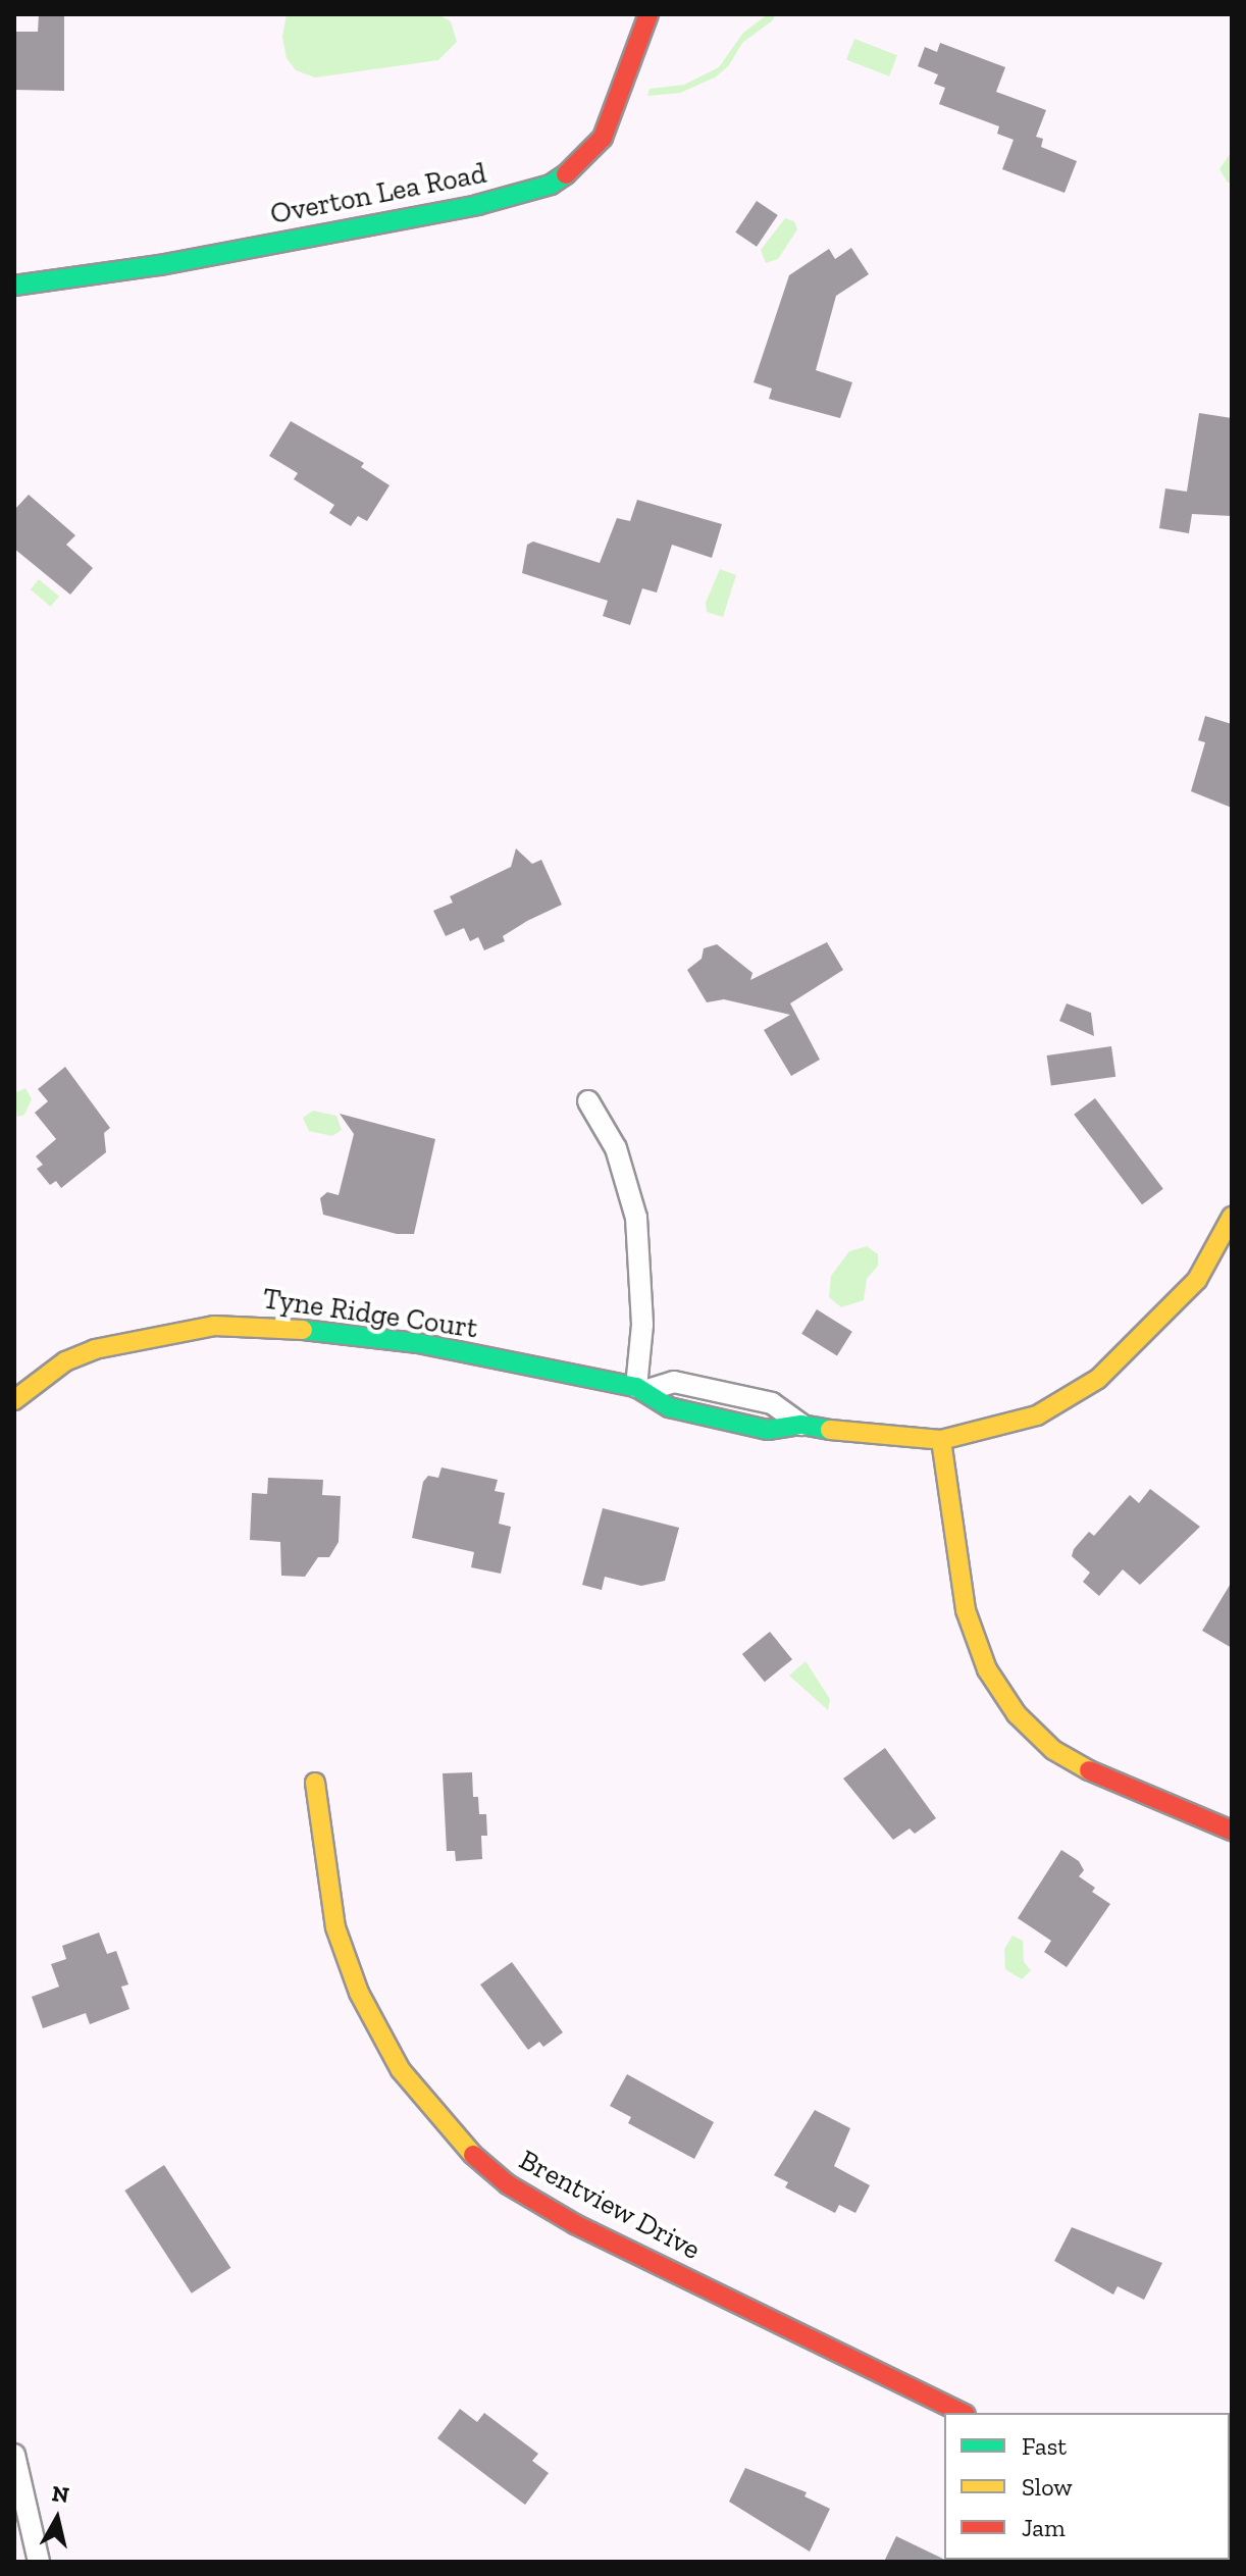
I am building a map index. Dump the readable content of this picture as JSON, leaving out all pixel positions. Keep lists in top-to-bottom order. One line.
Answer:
{"streets":{"street":["Overton Lea Road","Tyne Ridge Court","Brentview Drive"]},"legend":["Fast","Slow","Jam"],"north":"top"}
